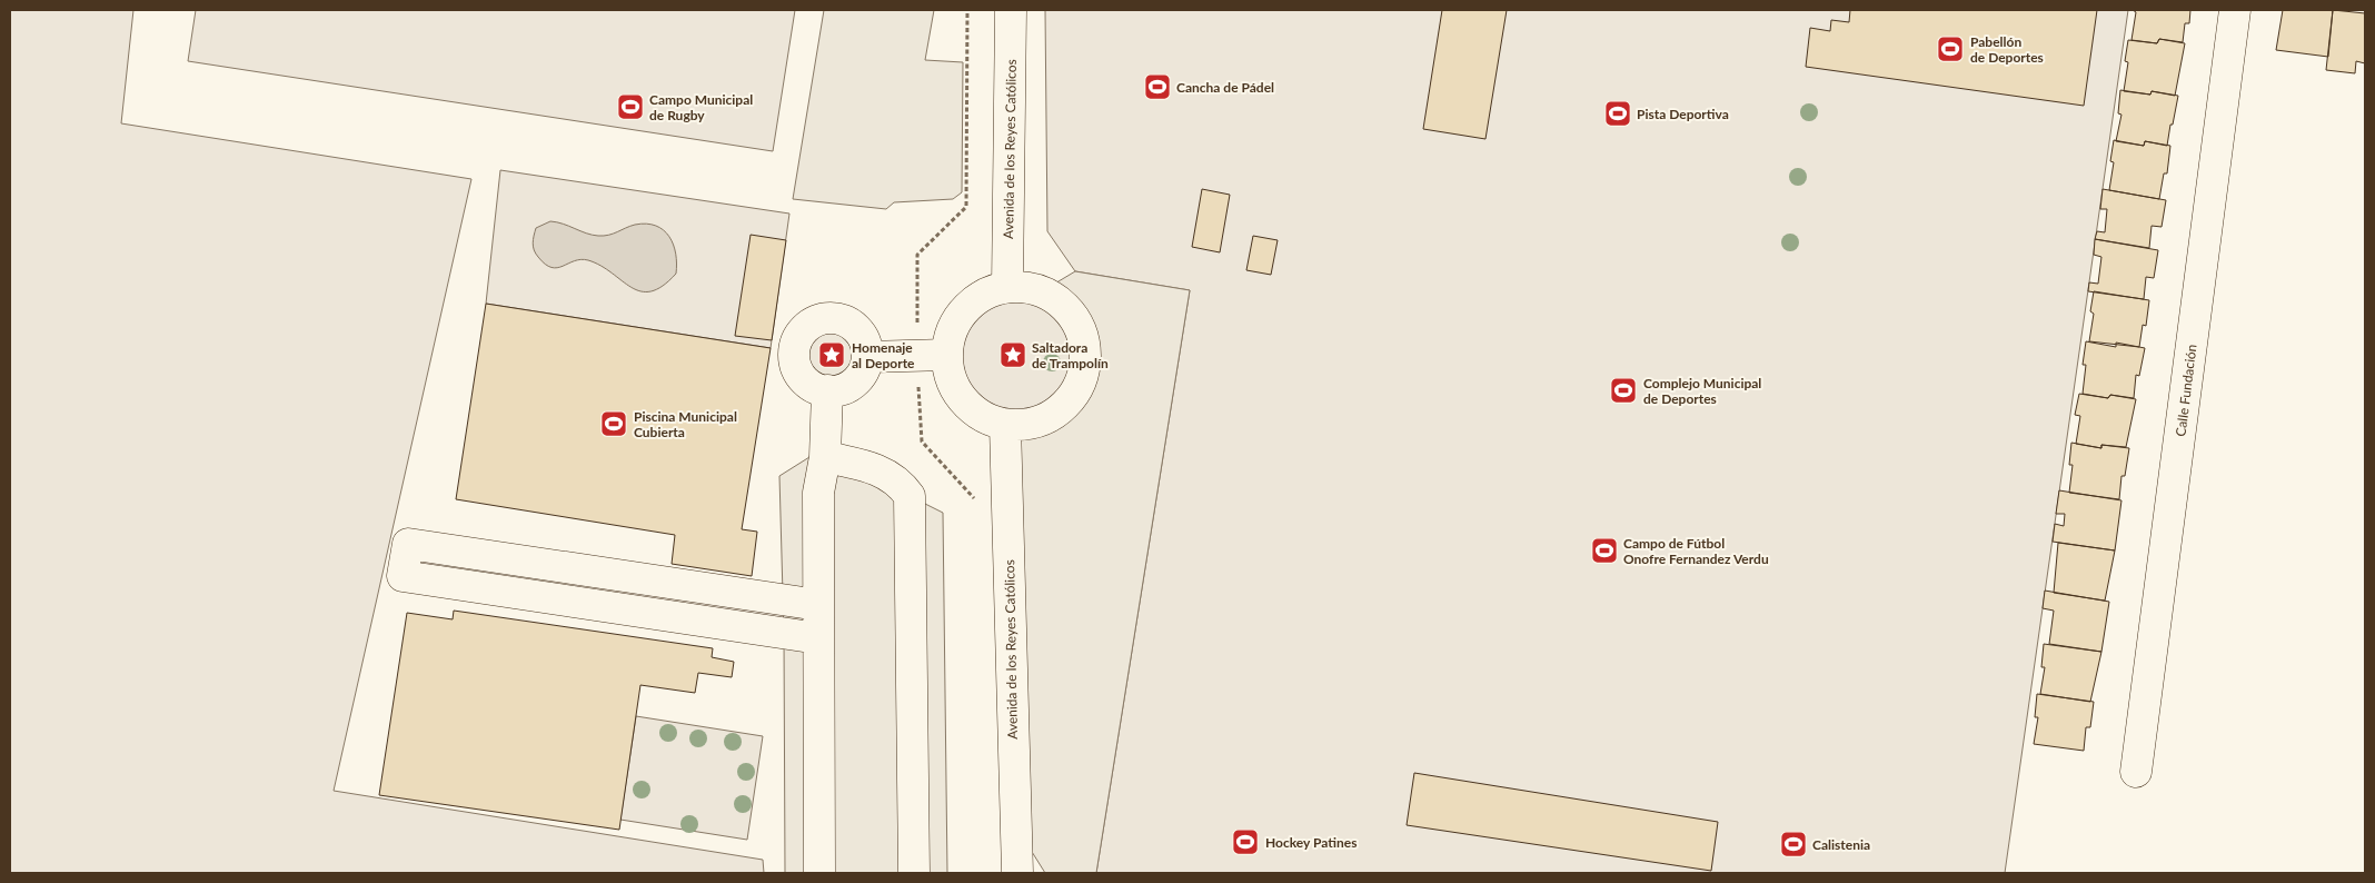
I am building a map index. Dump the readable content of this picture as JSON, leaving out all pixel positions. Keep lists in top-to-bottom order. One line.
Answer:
{"streets":{"street":["Avenida de los Reyes Católicos","Calle Fundación"]},"places":{"sports":["Pabellón de Deportes","Cancha de Pádel","Campo Municipal de Rugby","Pista Deportiva","Complejo Municipal de Deportes","Piscina Municipal Cubierta","Campo de Fútbol Onofre Fernandez Verdu","Hockey Patines","Calistenia"],"place":["Homenaje al Deporte","Saltadora de Trampolín"]}}
